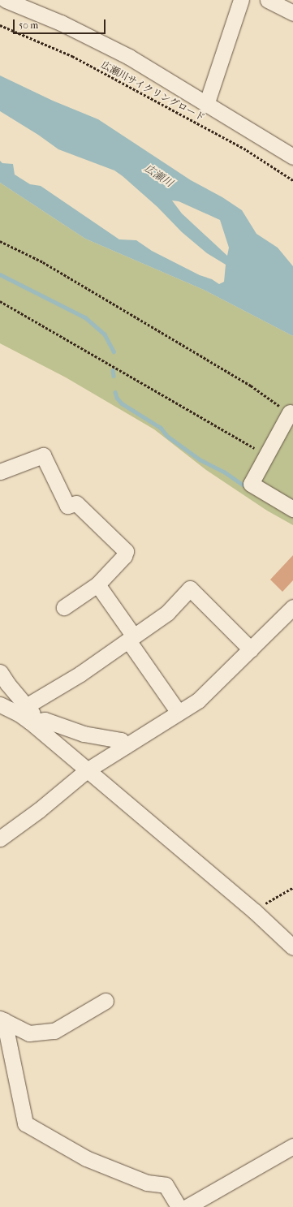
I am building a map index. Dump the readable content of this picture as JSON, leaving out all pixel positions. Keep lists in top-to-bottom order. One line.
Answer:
{"streets":{"path":["広瀬川サイクリングロード"]},"water":["広瀬川"],"scale_bar":"50 m"}
